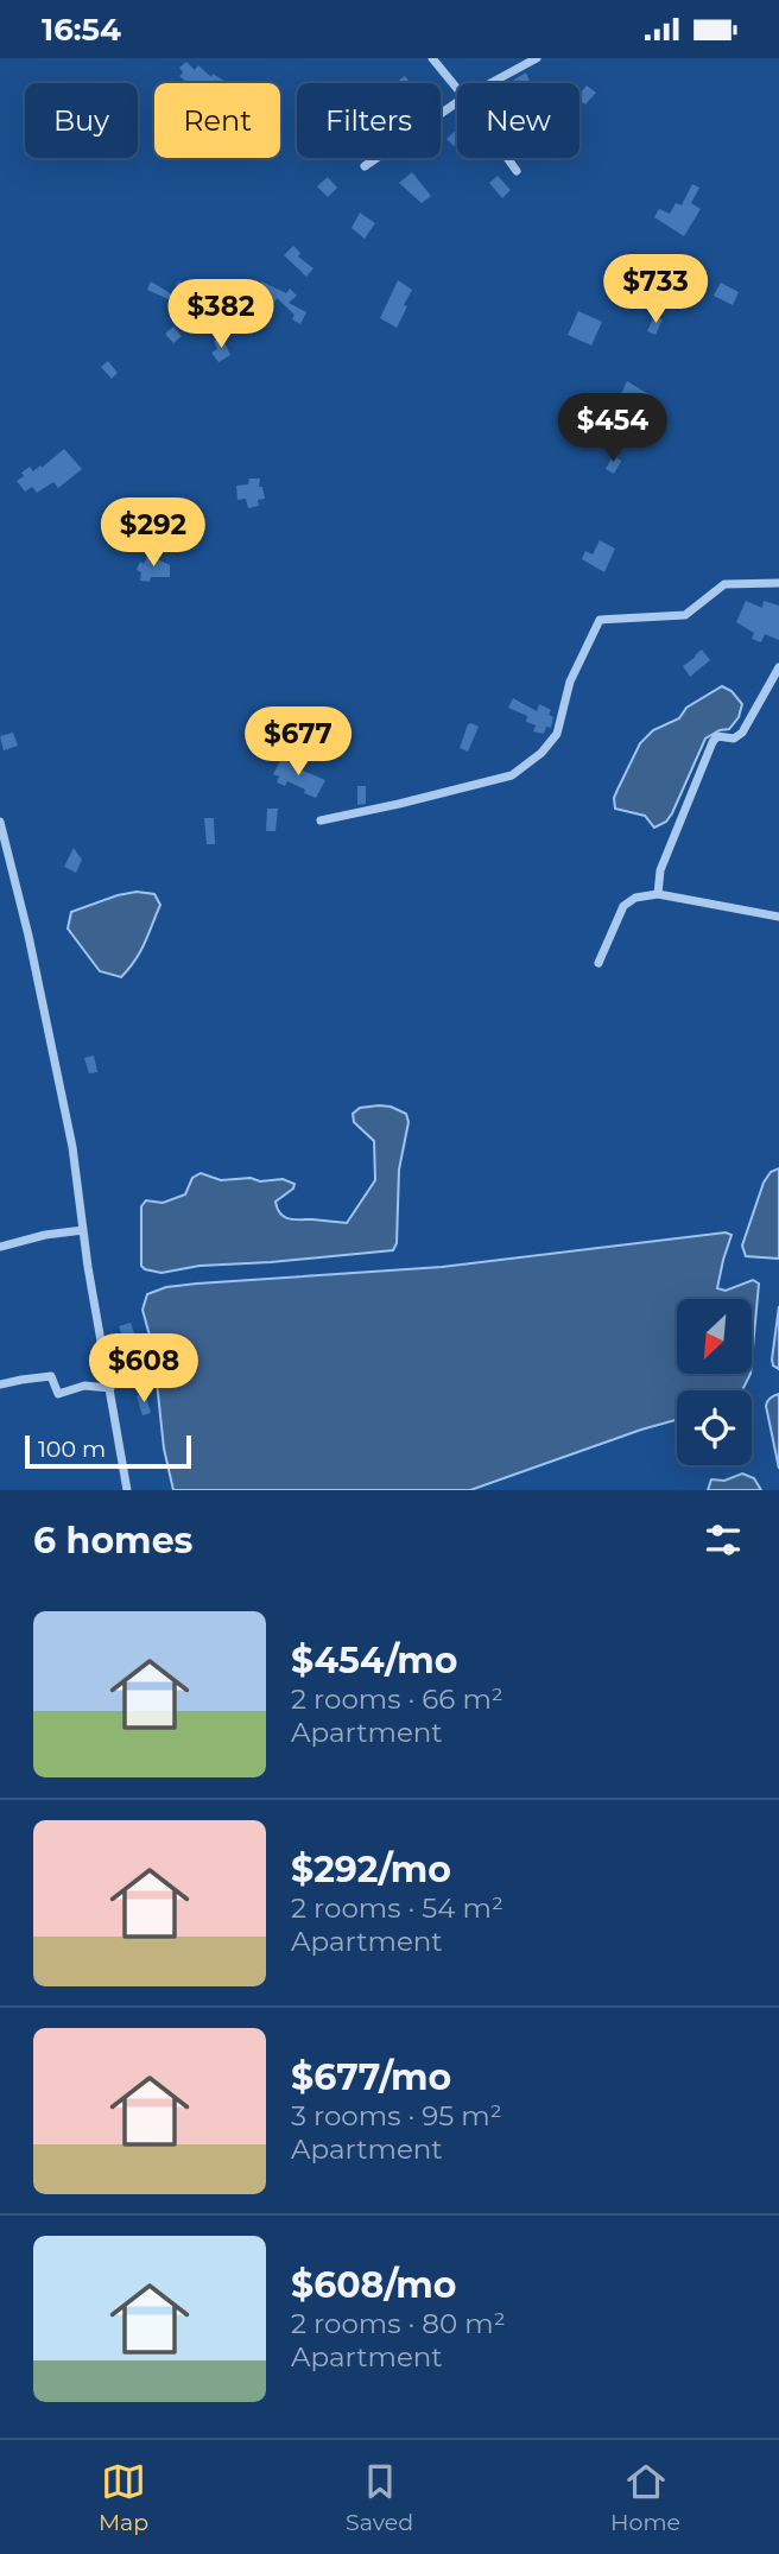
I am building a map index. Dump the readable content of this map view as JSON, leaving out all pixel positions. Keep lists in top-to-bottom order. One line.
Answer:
{"scale_bar":"100 m","north":"bottom left","page":{"status":"16:54","chip":["Buy","Rent","Filters","New"],"price":["$733","$382","$454","$292","$677","$608"],"scale":"100 m","heading":"6 homes","list":[{"name":"$454/mo","note":"2 rooms · 66 m² · Apartment"},{"name":"$292/mo","note":"2 rooms · 54 m² · Apartment"},{"name":"$677/mo","note":"3 rooms · 95 m² · Apartment"},{"name":"$608/mo","note":"2 rooms · 80 m² · Apartment"}],"tabs":["Map","Saved","Home"]}}
